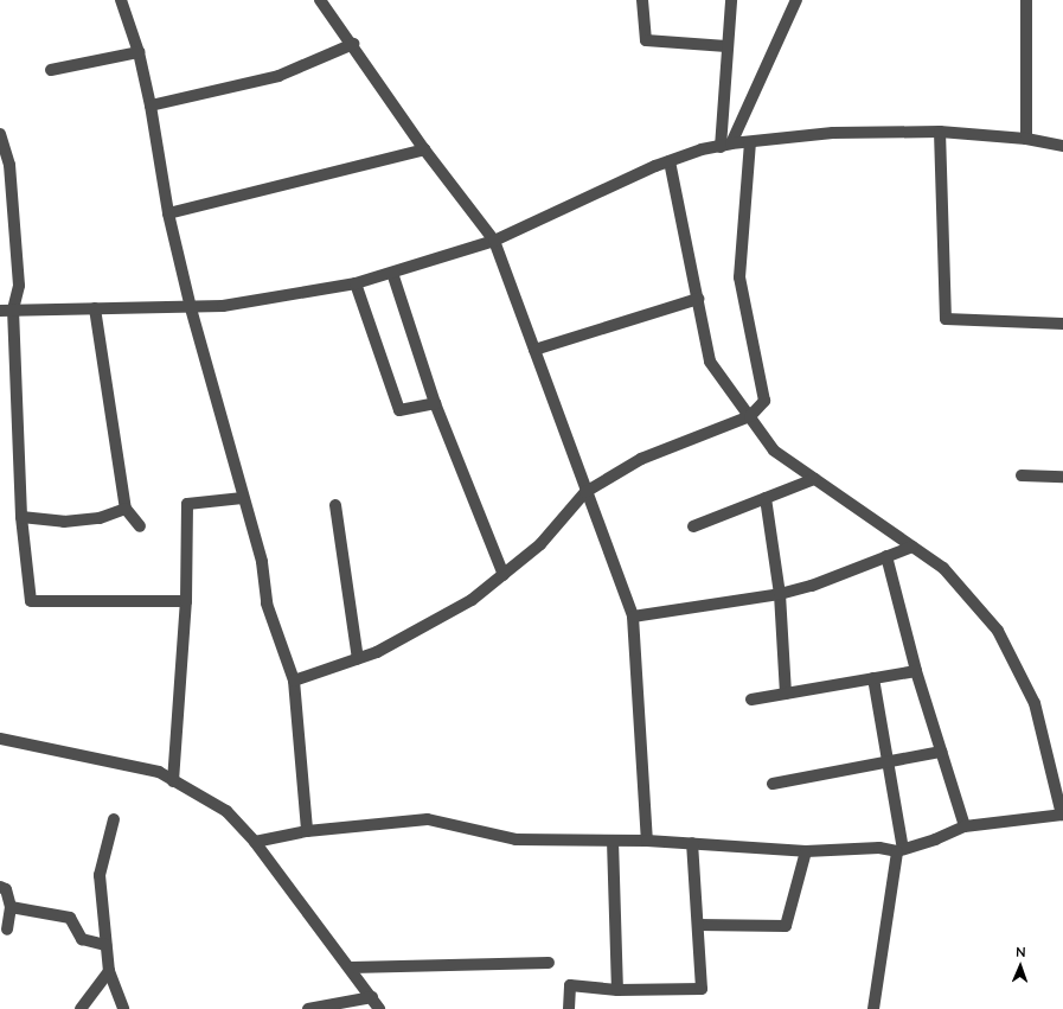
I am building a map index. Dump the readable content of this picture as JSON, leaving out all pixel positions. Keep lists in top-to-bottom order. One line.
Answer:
{"north":"top"}
